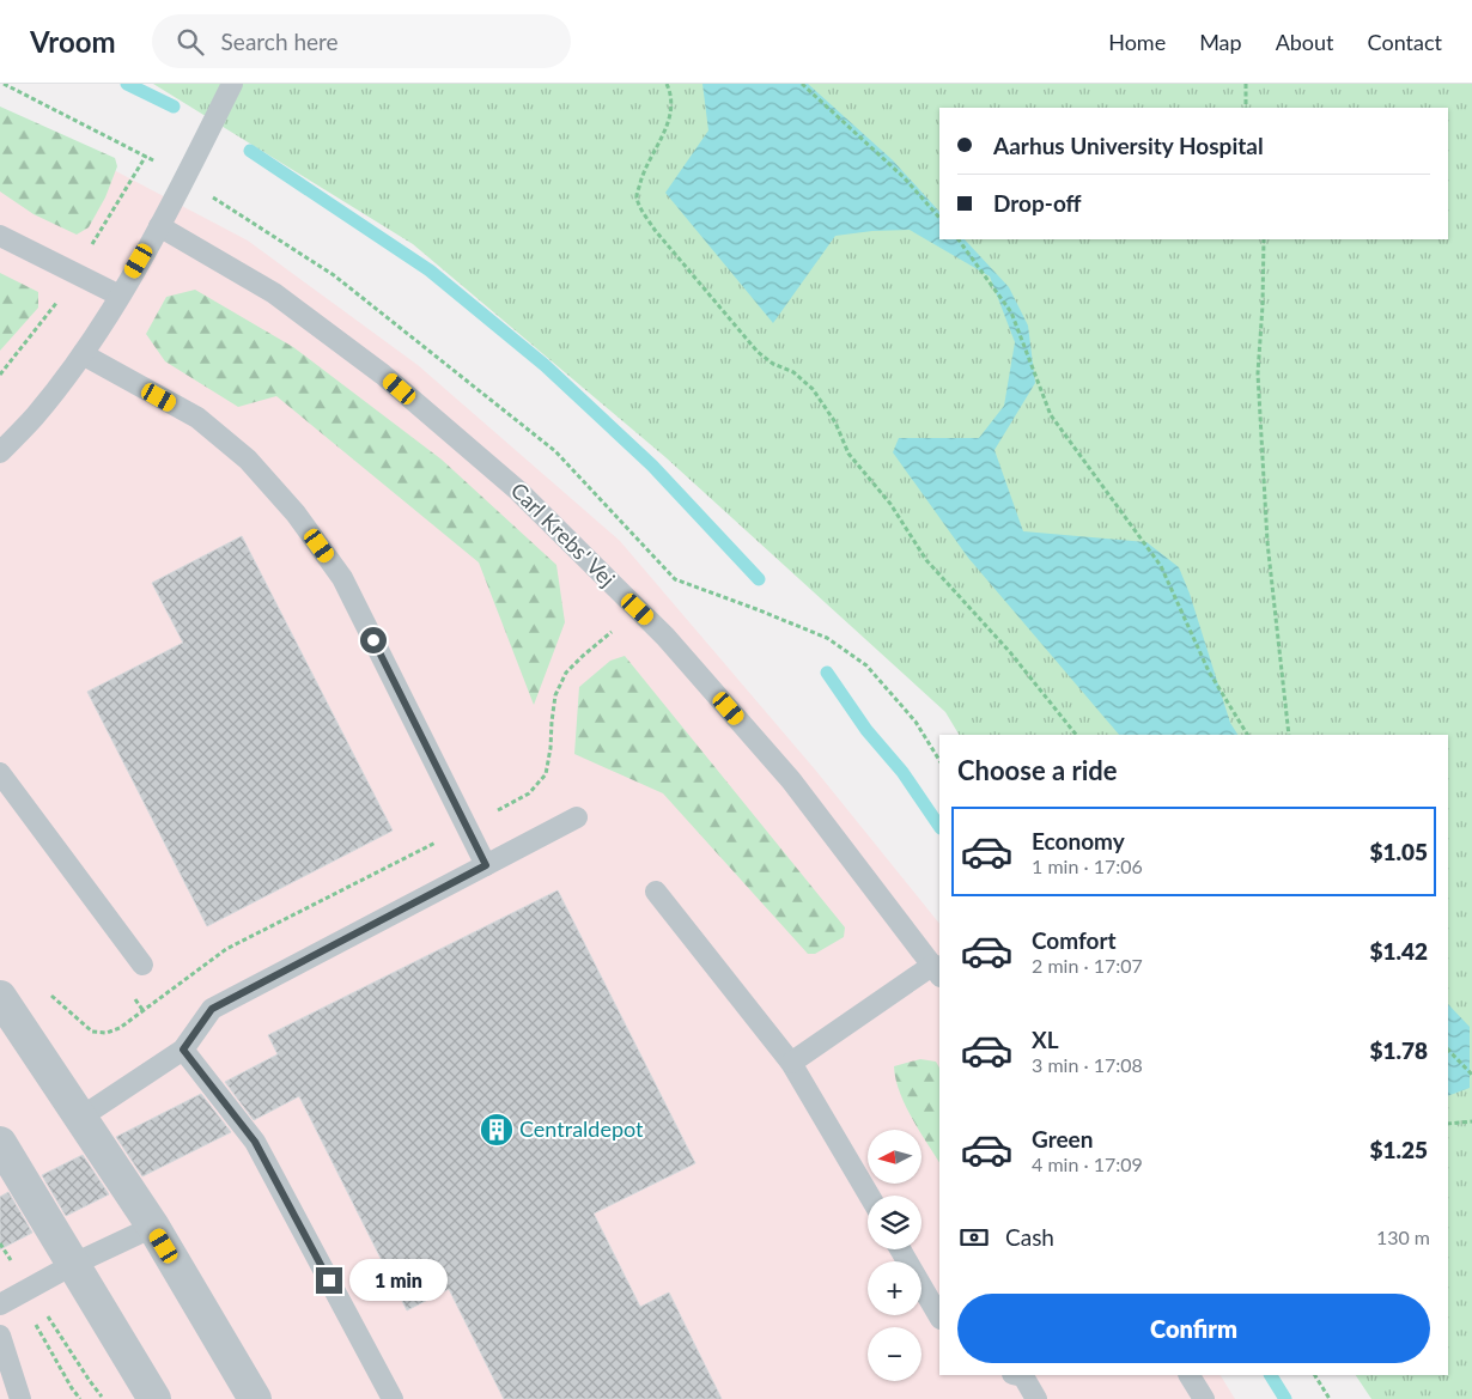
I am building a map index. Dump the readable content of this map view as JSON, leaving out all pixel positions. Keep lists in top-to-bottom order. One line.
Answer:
{"streets":{"lane":["Carl Krebs' Vej"]},"places":{"building":["Centraldepot"]},"north":"left","page":{"header":"Vroom","search":"Search here","nav":["Home","Map","About","Contact"],"banner":["Aarhus University Hospital","Drop-off"],"heading":"Choose a ride","list":[{"name":"Economy","note":"1 min · 17:06","value":"$1.05"},{"name":"Comfort","note":"2 min · 17:07","value":"$1.42"},{"name":"XL","note":"3 min · 17:08","value":"$1.78"},{"name":"Green","note":"4 min · 17:09","value":"$1.25"}],"map_buttons":["+","−"],"pay":["Cash","130 m"],"bubble":"1 min","buttons":"Confirm"}}
